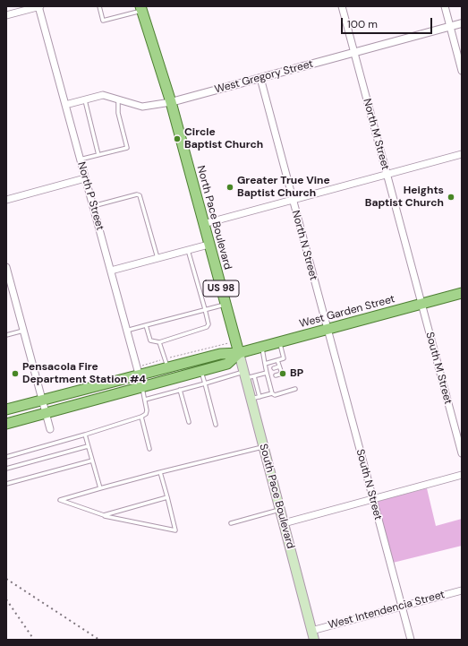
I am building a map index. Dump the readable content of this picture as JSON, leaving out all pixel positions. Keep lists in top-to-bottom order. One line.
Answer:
{"streets":{"main road":["North Pace Boulevard","US 98","West Garden Street","South Pace Boulevard"],"street":["West Gregory Street","North M Street","North P Street","North N Street","South M Street","South N Street","West Intendencia Street"]},"crossings":[["West Gregory Street","North M Street"],["West Gregory Street","North P Street"],["West Gregory Street","North Pace Boulevard"],["West Gregory Street","North N Street"],["North M Street","West Garden Street"],["North M Street","South M Street"],["North Pace Boulevard","West Garden Street"],["North Pace Boulevard","South Pace Boulevard"],["North N Street","West Garden Street"],["North N Street","South N Street"],["West Garden Street","South M Street"],["West Garden Street","South N Street"],["West Garden Street","South Pace Boulevard"],["South N Street","West Intendencia Street"],["South Pace Boulevard","West Intendencia Street"]],"places":["Circle Baptist Church","Greater True Vine Baptist Church","Heights Baptist Church","Pensacola Fire Department Station #4","BP"],"scale_bar":"100 m"}
